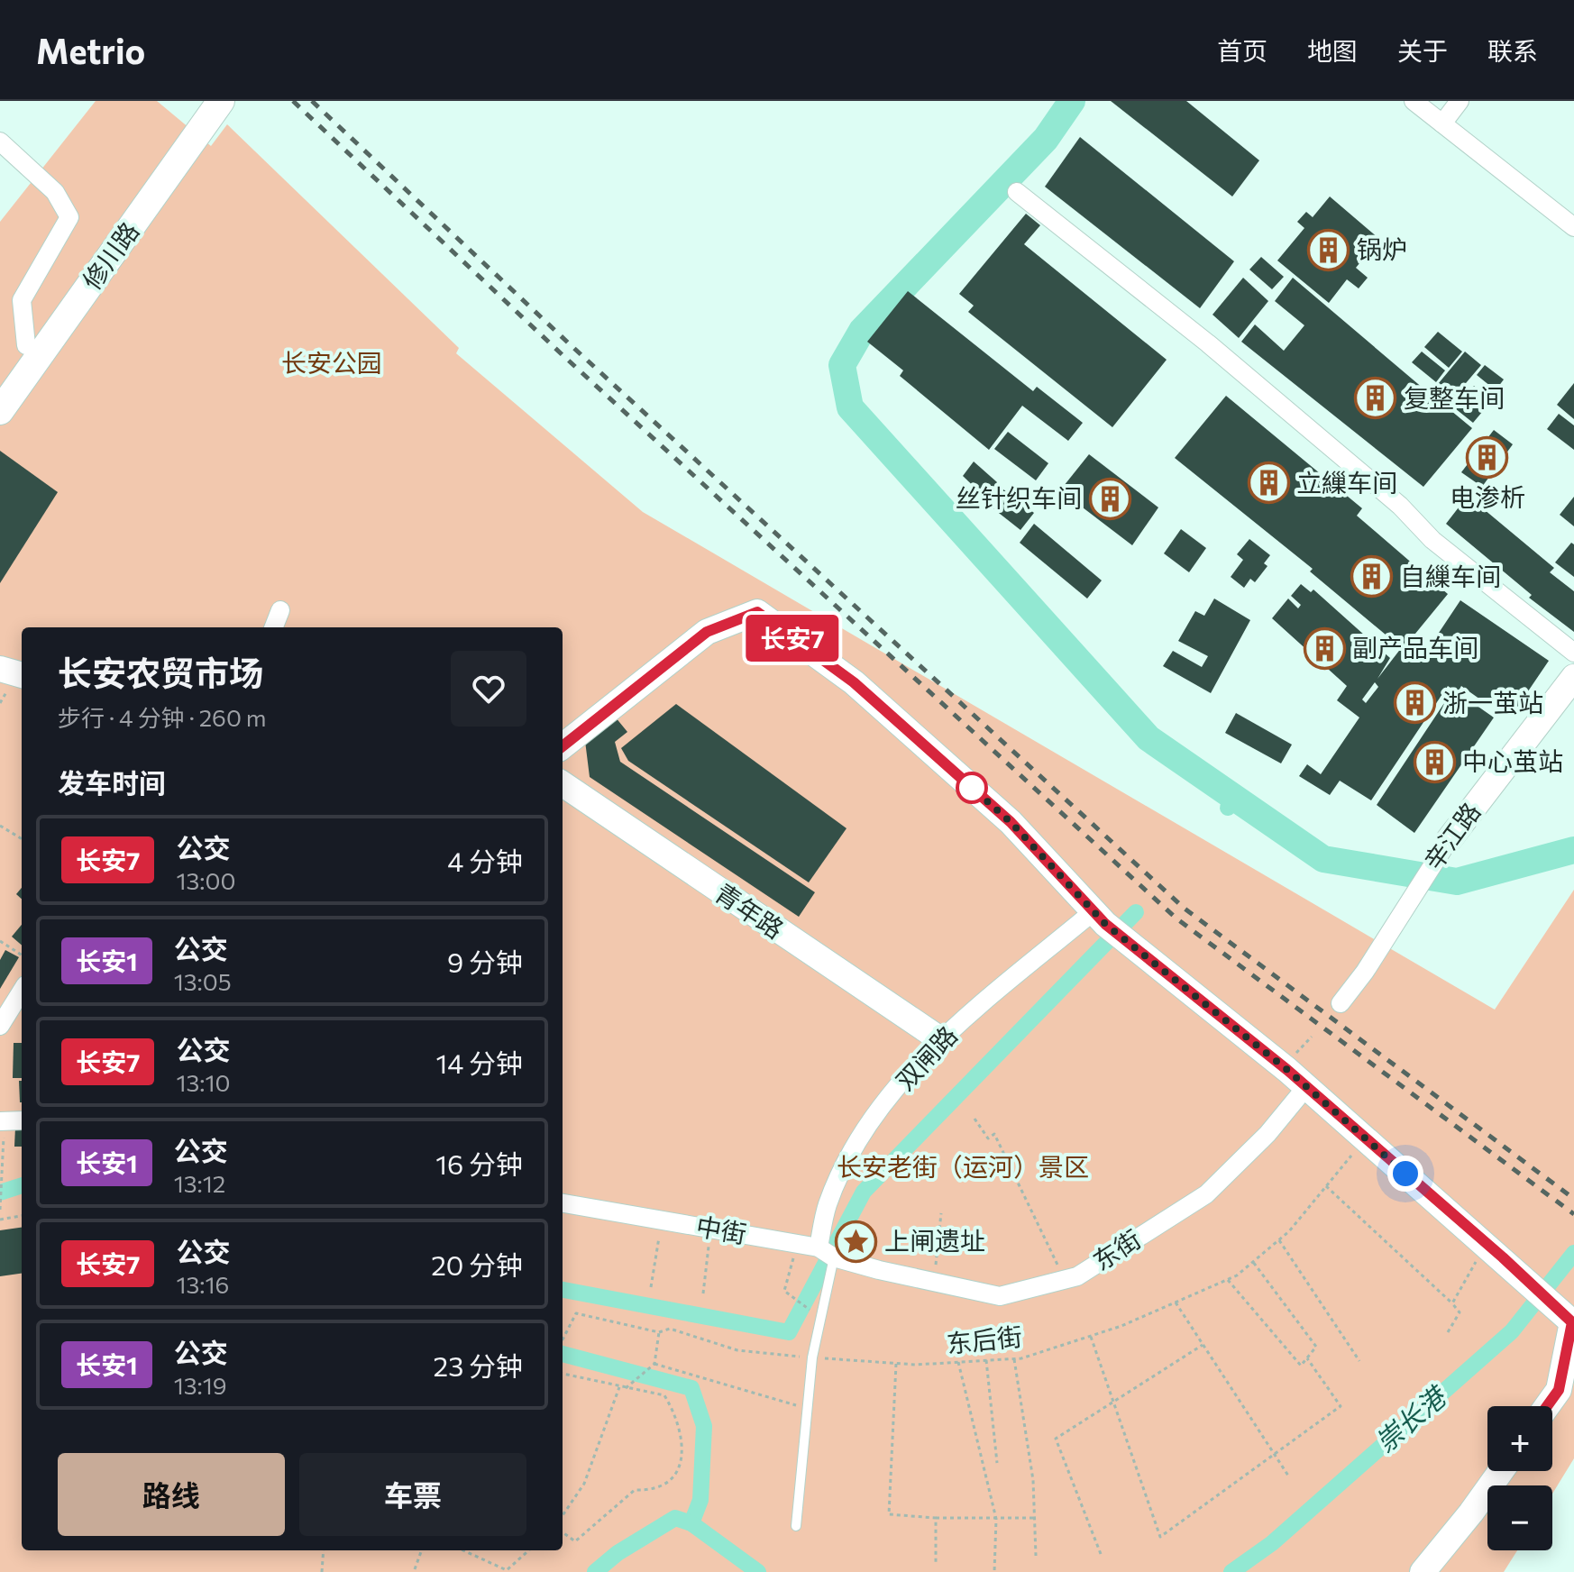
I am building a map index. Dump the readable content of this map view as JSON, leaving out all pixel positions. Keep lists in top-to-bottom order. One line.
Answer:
{"streets":{"main road":["修川路"],"street":["辛江路","青年路","双闸路","中街","东街"],"path":["东后街"]},"crossings":[["青年路","双闸路"],["双闸路","中街"],["中街","东街"]],"water":["崇长港"],"parks":["长安公园","长安老街（运河）景区"],"places":{"building":["锅炉","复整车间","电渗析","立繅车间","丝针织车间","自繅车间","副产品车间","浙一茧站","中心茧站"],"place":["上闸遗址"]},"lines":["bus line 长安7"],"page":{"header":"Metrio","nav":["首页","地图","关于","联系"],"on_map":"长安7","heading":[["长安农贸市场","步行 · 4 分钟 · 260 m"],"发车时间"],"list":[{"mark":"长安7","name":"公交","note":"13:00","value":"4 分钟"},{"mark":"长安1","name":"公交","note":"13:05","value":"9 分钟"},{"mark":"长安7","name":"公交","note":"13:10","value":"14 分钟"},{"mark":"长安1","name":"公交","note":"13:12","value":"16 分钟"},{"mark":"长安7","name":"公交","note":"13:16","value":"20 分钟"},{"mark":"长安1","name":"公交","note":"13:19","value":"23 分钟"}],"map_buttons":["+","−"],"buttons":["路线","车票"]}}
